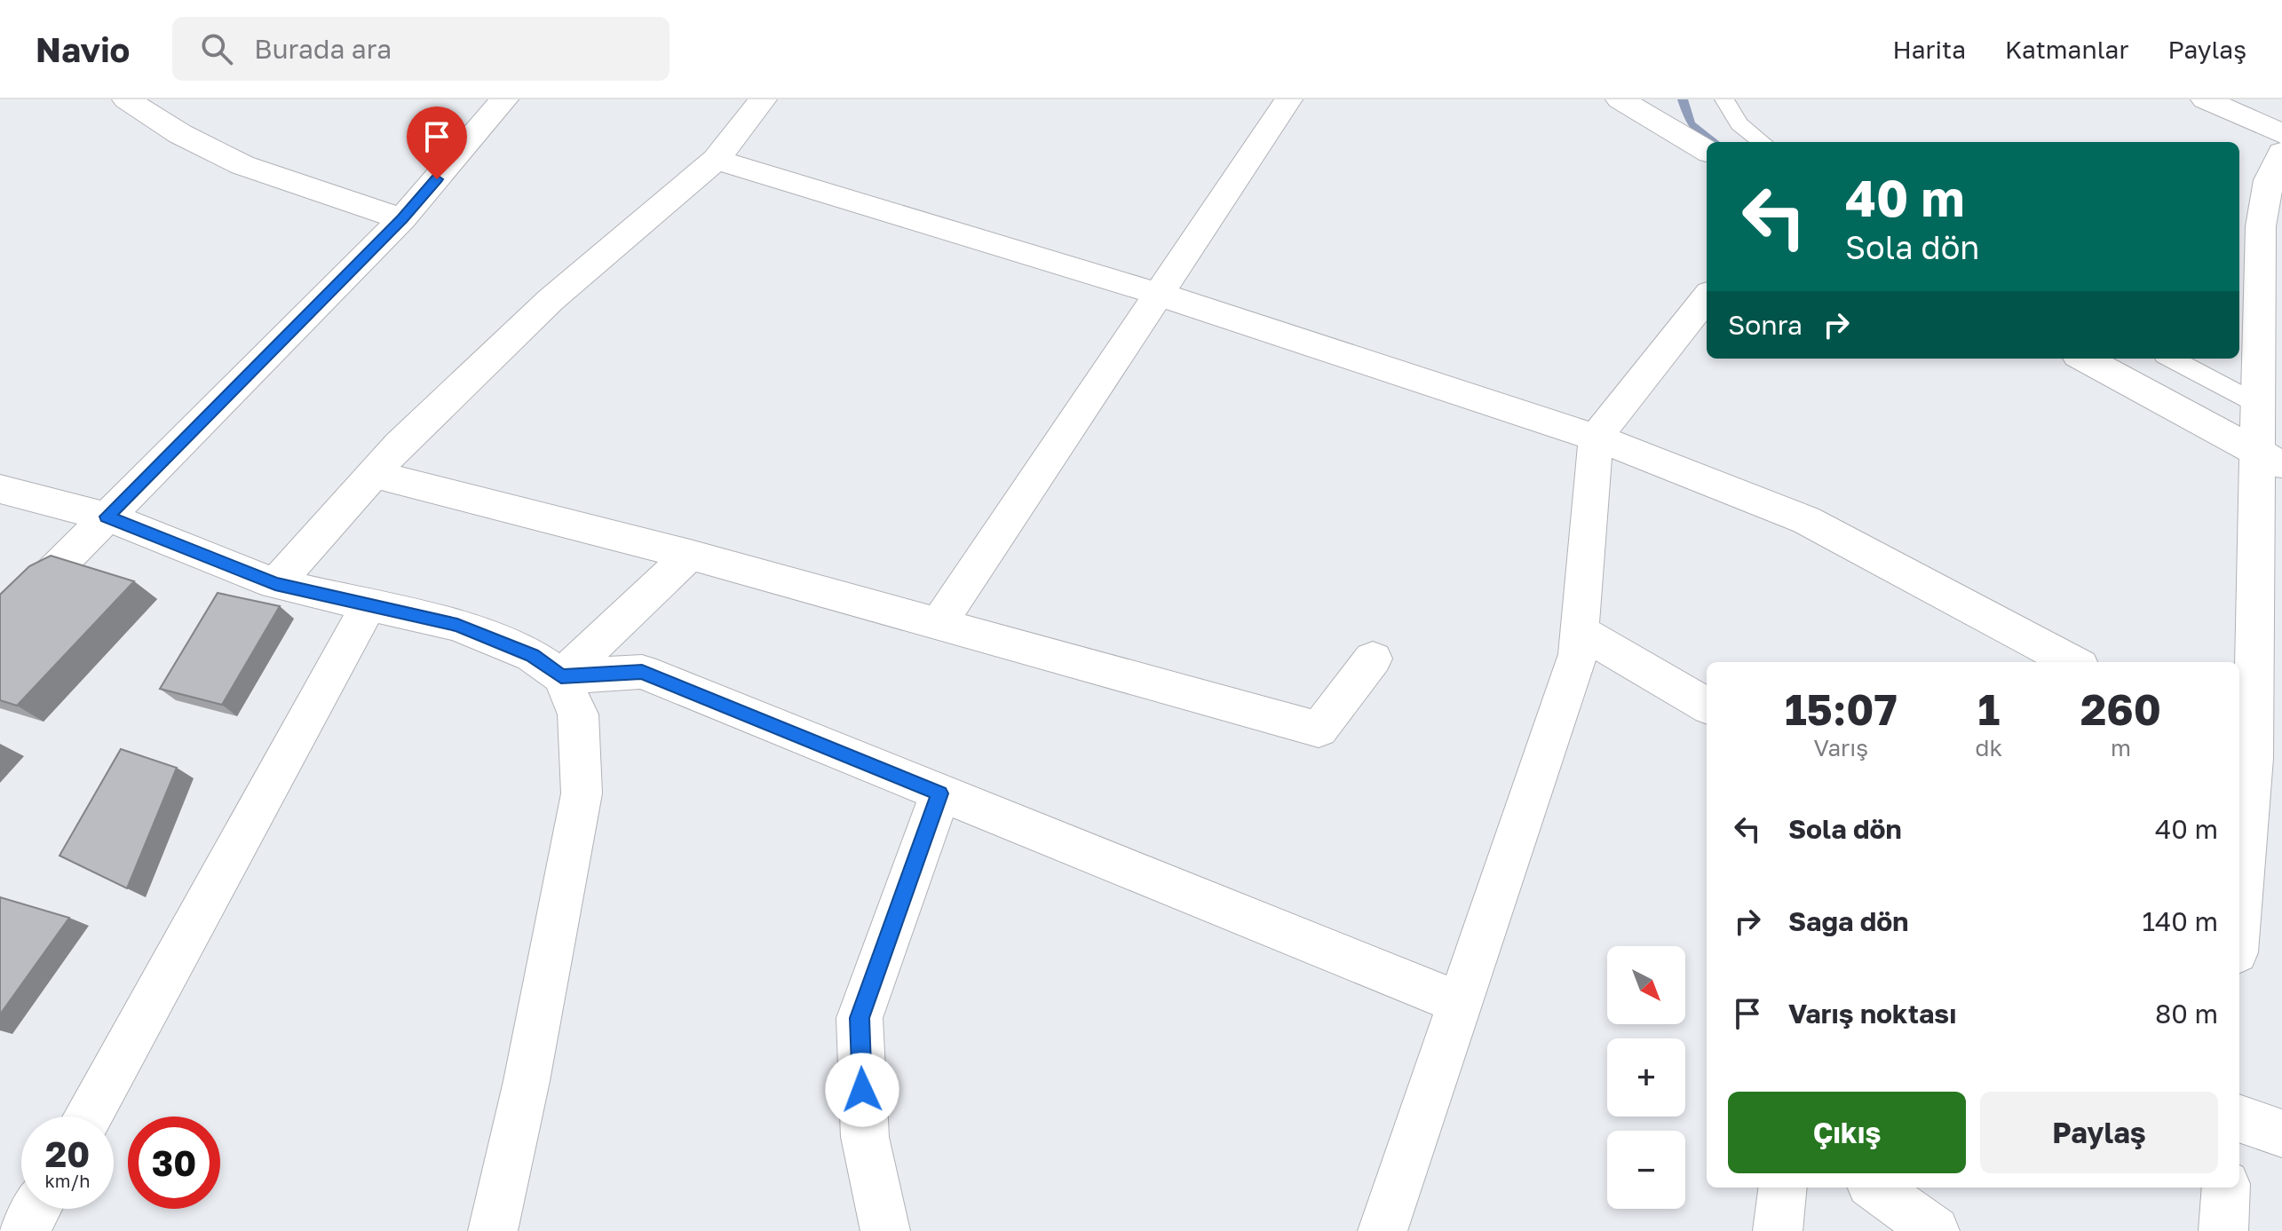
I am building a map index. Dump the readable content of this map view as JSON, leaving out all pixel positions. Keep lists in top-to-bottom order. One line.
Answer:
{"north":"bottom right","page":{"header":"Navio","search":"Burada ara","nav":["Harita","Katmanlar","Paylaş"],"turn":["40 m","Sola dön"],"then":"Sonra","eta":["15:07","Varış","1","dk","260","m"],"list":[{"name":"Sola dön","value":"40 m"},{"name":"Sağa dön","value":"140 m"},{"name":"Varış noktası","value":"80 m"}],"map_buttons":["+","−"],"buttons":["Çıkış","Paylaş"],"speed":"20 km/h","limit":"30"}}
